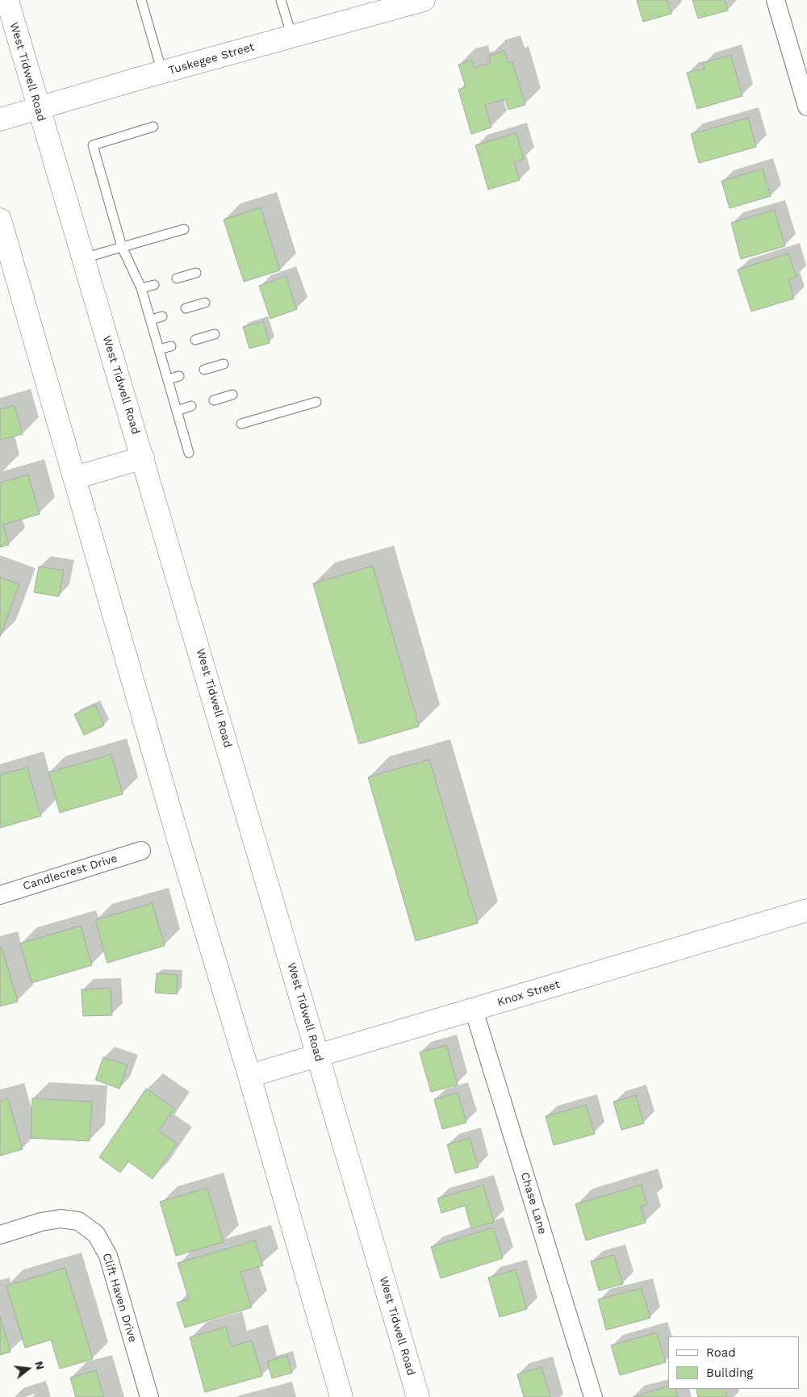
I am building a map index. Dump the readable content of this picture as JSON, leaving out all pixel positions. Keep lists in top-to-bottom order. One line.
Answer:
{"streets":{"main road":["Tuskegee Street","West Tidwell Road","Knox Street"],"street":["Candlecrest Drive","Chase Lane","Clift Haven Drive"]},"crossings":[["Tuskegee Street","West Tidwell Road"],["West Tidwell Road","Knox Street"],["Knox Street","Chase Lane"]],"legend":["Road","Building"],"north":"right"}
